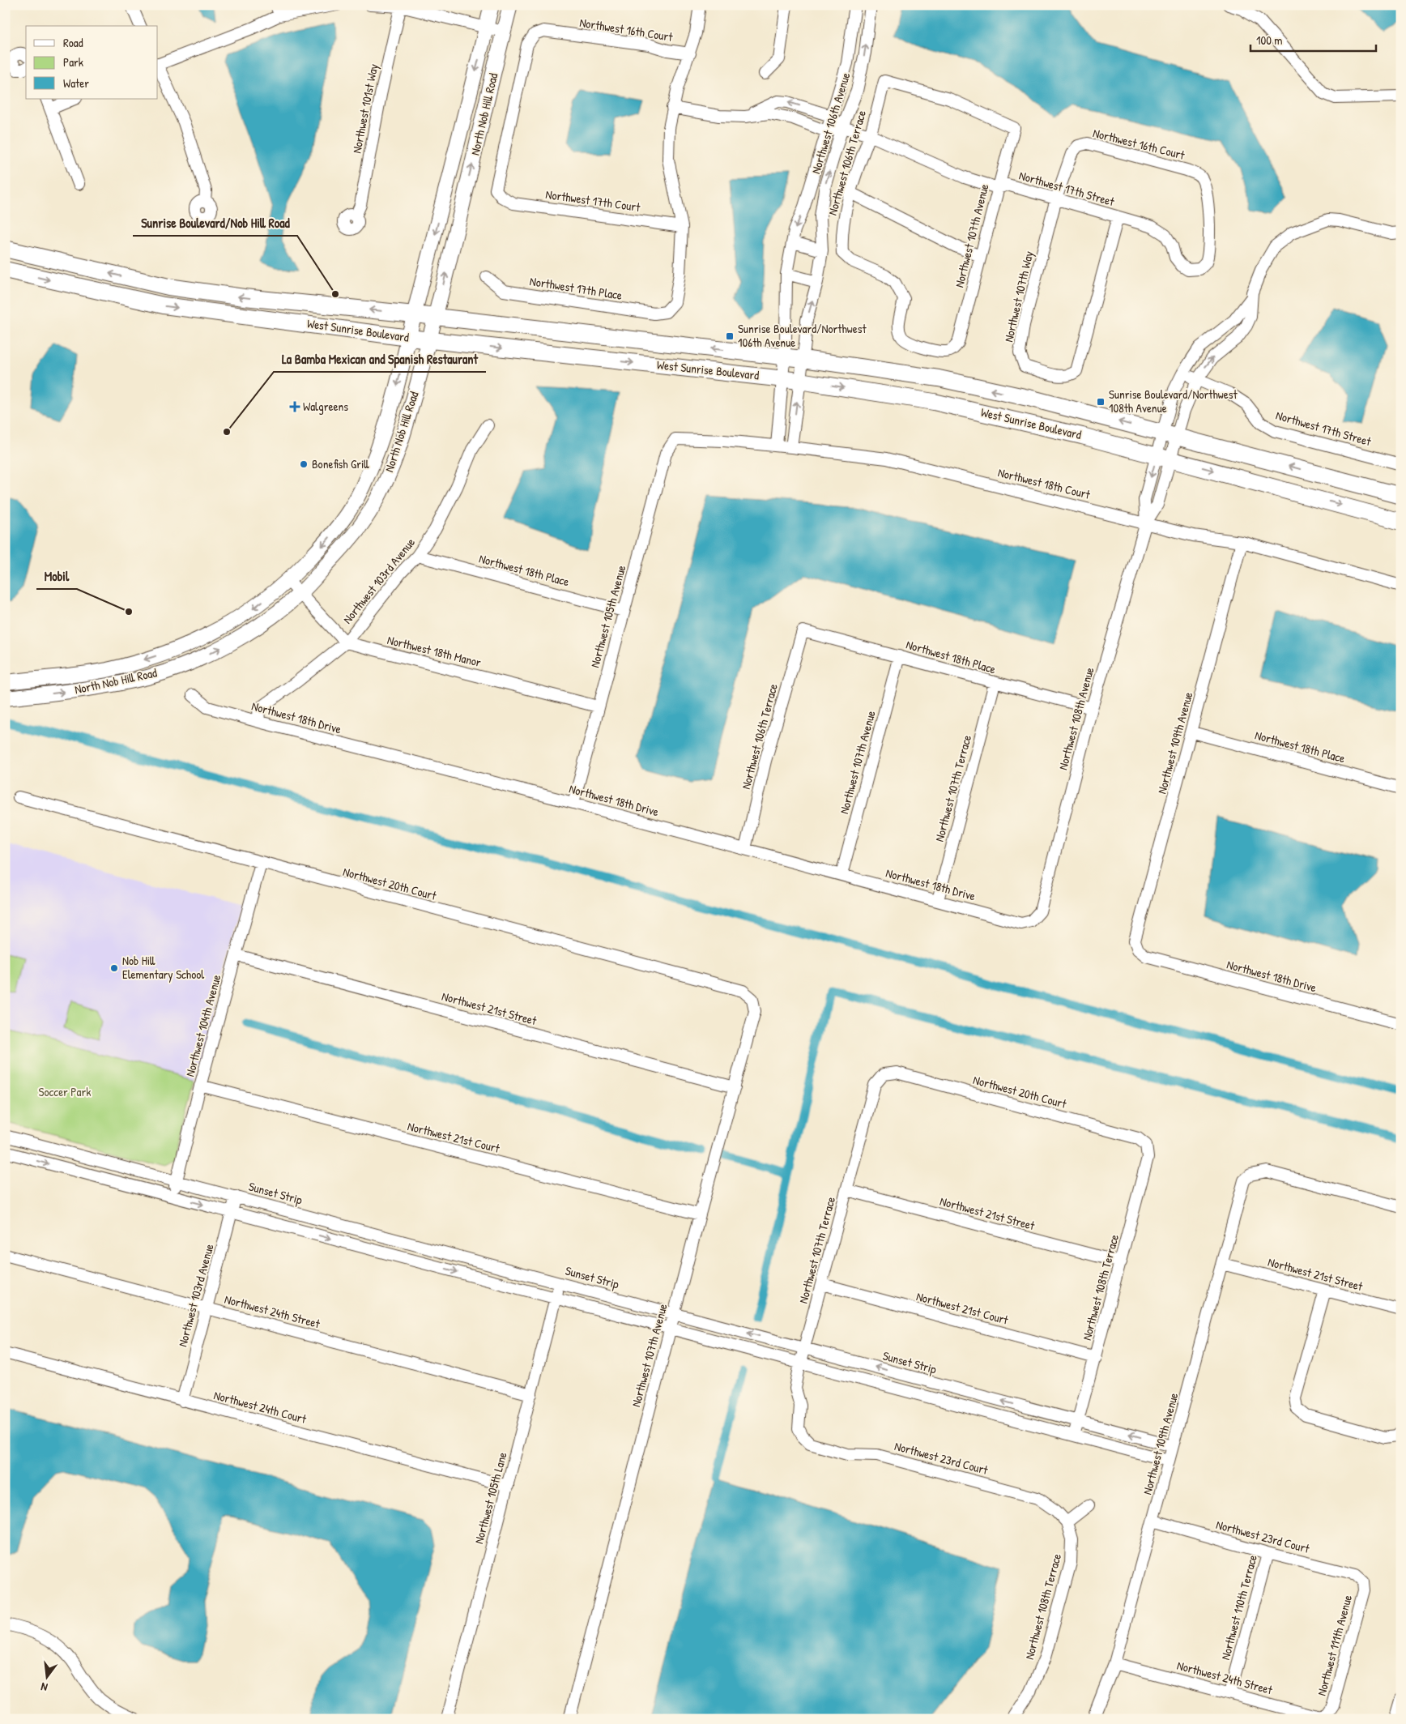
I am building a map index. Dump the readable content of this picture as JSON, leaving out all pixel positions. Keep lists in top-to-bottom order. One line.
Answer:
{"streets":{"highway":["West Sunrise Boulevard"],"main road":["North Nob Hill Road"],"street":["Northwest 16th Court","Northwest 101st Way","Northwest 106th Avenue","Northwest 106th Terrace","Northwest 17th Street","Northwest 17th Court","Northwest 107th Avenue","Northwest 17th Place","Northwest 107th Way","Northwest 18th Court","Northwest 18th Place","Northwest 103rd Avenue","Northwest 105th Avenue","Northwest 18th Manor","Northwest 18th Drive","Northwest 108th Avenue","Northwest 109th Avenue","Northwest 107th Terrace","Northwest 20th Court","Northwest 21st Street","Northwest 104th Avenue","Northwest 21st Court","Sunset Strip","Northwest 108th Terrace","Northwest 24th Street","Northwest 24th Court","Northwest 23rd Court","Northwest 105th Lane","Northwest 110th Terrace","Northwest 111th Avenue"]},"crossings":[["Northwest 16th Court","Northwest 17th Street"],["Northwest 16th Court","Northwest 17th Court"],["Northwest 16th Court","Northwest 107th Way"],["North Nob Hill Road","West Sunrise Boulevard"],["Northwest 106th Avenue","Northwest 17th Street"],["Northwest 106th Avenue","West Sunrise Boulevard"],["Northwest 106th Avenue","Northwest 18th Court"],["Northwest 106th Terrace","Northwest 17th Street"],["Northwest 106th Terrace","Northwest 107th Avenue"],["Northwest 106th Terrace","Northwest 18th Place"],["Northwest 106th Terrace","Northwest 18th Drive"],["Northwest 17th Street","Northwest 107th Avenue"],["Northwest 17th Street","Northwest 107th Way"],["Northwest 17th Street","Northwest 108th Avenue"],["Northwest 17th Court","Northwest 17th Place"],["Northwest 107th Avenue","Northwest 18th Place"],["Northwest 107th Avenue","Northwest 18th Drive"],["Northwest 107th Avenue","Northwest 20th Court"],["Northwest 107th Avenue","Northwest 21st Street"],["Northwest 107th Avenue","Northwest 21st Court"],["Northwest 107th Avenue","Sunset Strip"],["West Sunrise Boulevard","Northwest 108th Avenue"],["Northwest 18th Court","Northwest 105th Avenue"],["Northwest 18th Court","Northwest 108th Avenue"],["Northwest 18th Court","Northwest 109th Avenue"],["Northwest 18th Place","Northwest 103rd Avenue"],["Northwest 18th Place","Northwest 105th Avenue"],["Northwest 18th Place","Northwest 108th Avenue"],["Northwest 18th Place","Northwest 109th Avenue"],["Northwest 18th Place","Northwest 107th Terrace"],["Northwest 103rd Avenue","Northwest 18th Manor"],["Northwest 103rd Avenue","Northwest 18th Drive"],["Northwest 103rd Avenue","Sunset Strip"],["Northwest 103rd Avenue","Northwest 24th Street"],["Northwest 103rd Avenue","Northwest 24th Court"],["Northwest 105th Avenue","Northwest 18th Manor"],["Northwest 105th Avenue","Northwest 18th Drive"],["Northwest 18th Drive","Northwest 108th Avenue"],["Northwest 18th Drive","Northwest 109th Avenue"],["Northwest 18th Drive","Northwest 107th Terrace"],["Northwest 109th Avenue","Northwest 21st Street"],["Northwest 109th Avenue","Sunset Strip"],["Northwest 109th Avenue","Northwest 24th Street"],["Northwest 109th Avenue","Northwest 23rd Court"],["Northwest 107th Terrace","Northwest 20th Court"],["Northwest 107th Terrace","Northwest 21st Street"],["Northwest 107th Terrace","Northwest 21st Court"],["Northwest 107th Terrace","Sunset Strip"],["Northwest 107th Terrace","Northwest 23rd Court"],["Northwest 20th Court","Northwest 104th Avenue"],["Northwest 20th Court","Northwest 108th Terrace"],["Northwest 21st Street","Northwest 104th Avenue"],["Northwest 21st Street","Northwest 108th Terrace"],["Northwest 104th Avenue","Northwest 21st Court"],["Northwest 104th Avenue","Sunset Strip"],["Northwest 21st Court","Northwest 108th Terrace"],["Sunset Strip","Northwest 108th Terrace"],["Sunset Strip","Northwest 105th Lane"],["Northwest 108th Terrace","Northwest 23rd Court"],["Northwest 24th Street","Northwest 105th Lane"],["Northwest 24th Street","Northwest 110th Terrace"],["Northwest 24th Street","Northwest 111th Avenue"],["Northwest 24th Court","Northwest 105th Lane"],["Northwest 23rd Court","Northwest 110th Terrace"],["Northwest 23rd Court","Northwest 111th Avenue"]],"parks":["Soccer Park"],"places":{"other":["Sunrise Boulevard/Nob Hill Road","La Bamba Mexican and Spanish Restaurant","Bonefish Grill","Mobil","Nob Hill Elementary School"],"transit":["Sunrise Boulevard/Northwest 106th Avenue","Sunrise Boulevard/Northwest 108th Avenue"],"health":["Walgreens"]},"legend":["Road","Park","Water"],"scale_bar":"100 m","north":"bottom"}
